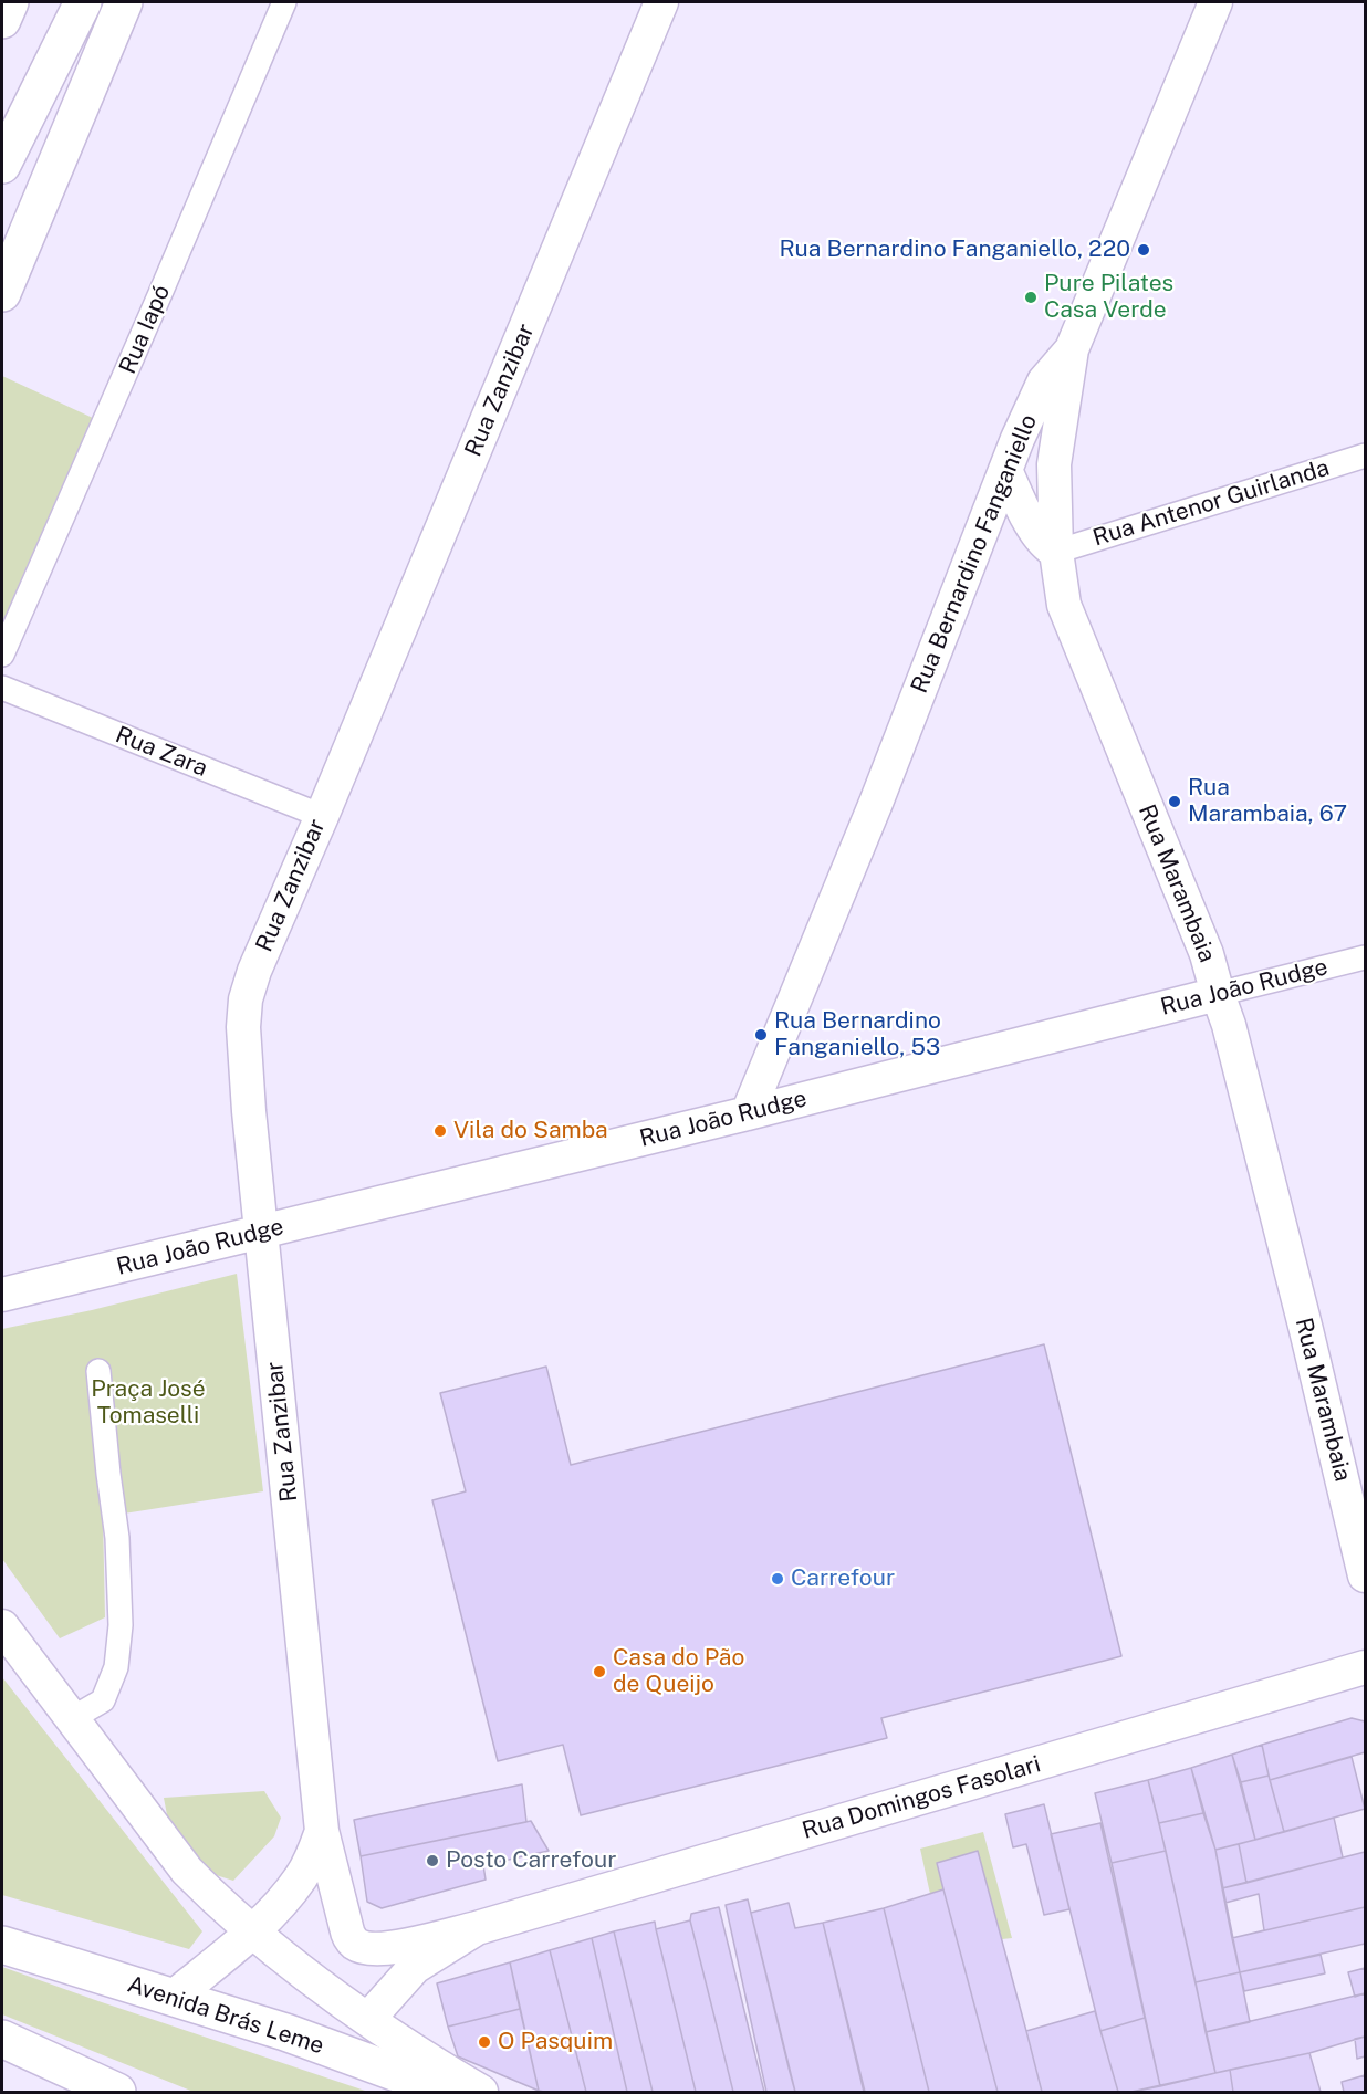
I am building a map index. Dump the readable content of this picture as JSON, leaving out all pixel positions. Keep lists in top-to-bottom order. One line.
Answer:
{"streets":{"main road":["Avenida Brás Leme"],"street":["Rua Iapó","Rua Zanzibar","Rua Antenor Guirlanda","Rua Bernardino Fanganiello","Rua Zara","Rua Marambaia","Rua João Rudge","Rua Domingos Fasolari"]},"crossings":[["Rua Zanzibar","Rua Zara"],["Rua Zanzibar","Rua João Rudge"],["Rua Zanzibar","Rua Domingos Fasolari"],["Rua Zanzibar","Avenida Brás Leme"],["Rua Antenor Guirlanda","Rua Marambaia"],["Rua Bernardino Fanganiello","Rua Marambaia"],["Rua Bernardino Fanganiello","Rua João Rudge"],["Rua Marambaia","Rua João Rudge"]],"parks":["Praça José Tomaselli"],"places":["Rua Bernardino Fanganiello, 220","Pure Pilates Casa Verde","Rua Marambaia, 67","Rua Bernardino Fanganiello, 53","Vila do Samba","Carrefour","Casa do Pão de Queijo","Posto Carrefour","O Pasquim"]}
